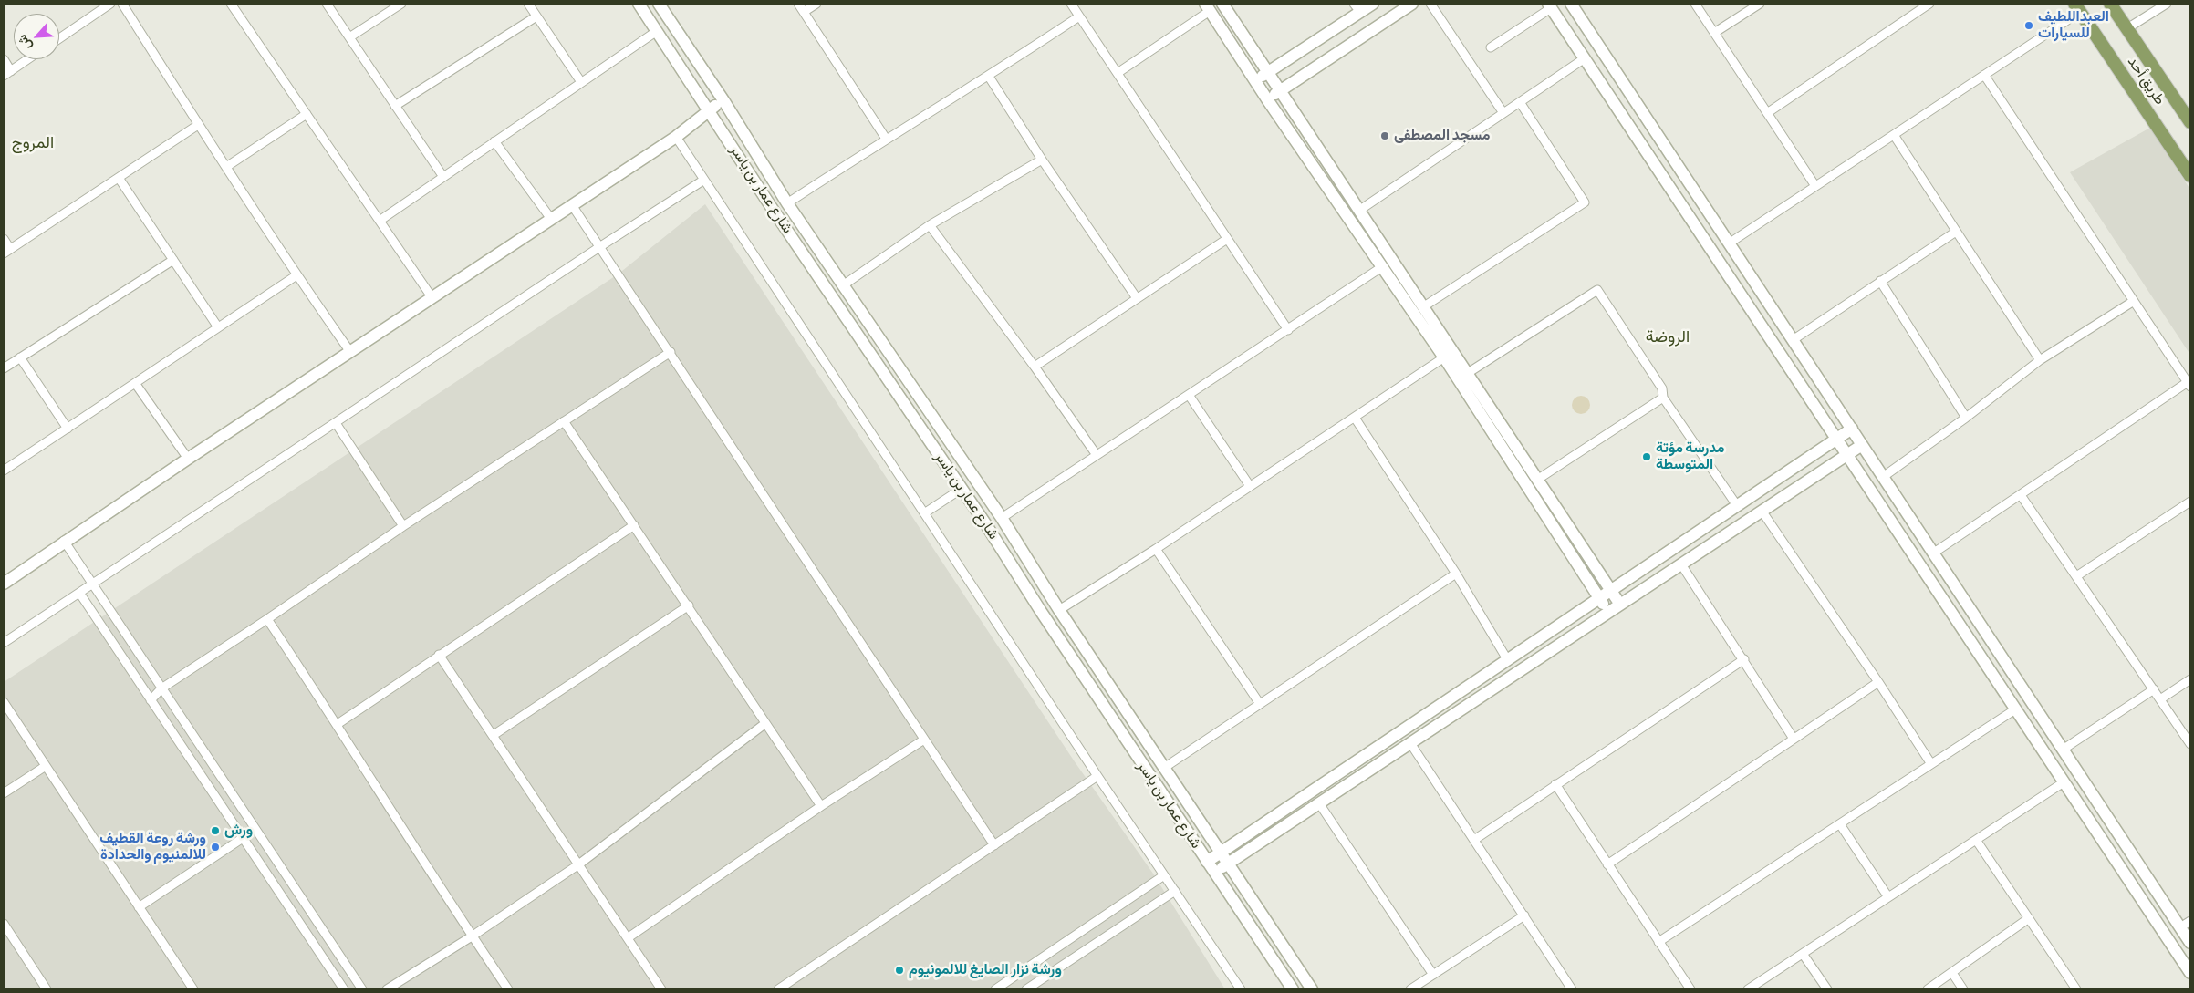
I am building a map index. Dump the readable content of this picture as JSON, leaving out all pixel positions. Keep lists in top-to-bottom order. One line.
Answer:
{"streets":{"main road":["طريق أحد"],"street":["شارع عمار بن ياسر"]},"districts":["المروج","الروضة"],"places":["العبداللطيف للسيارات","مسجد المصطفى","مدرسة مؤتة المتوسطة","ورش","ورشة روعة القطيف للالمنيوم والحدادة","ورشة نزار الصايغ للالمونيوم"],"north":"bottom left"}
